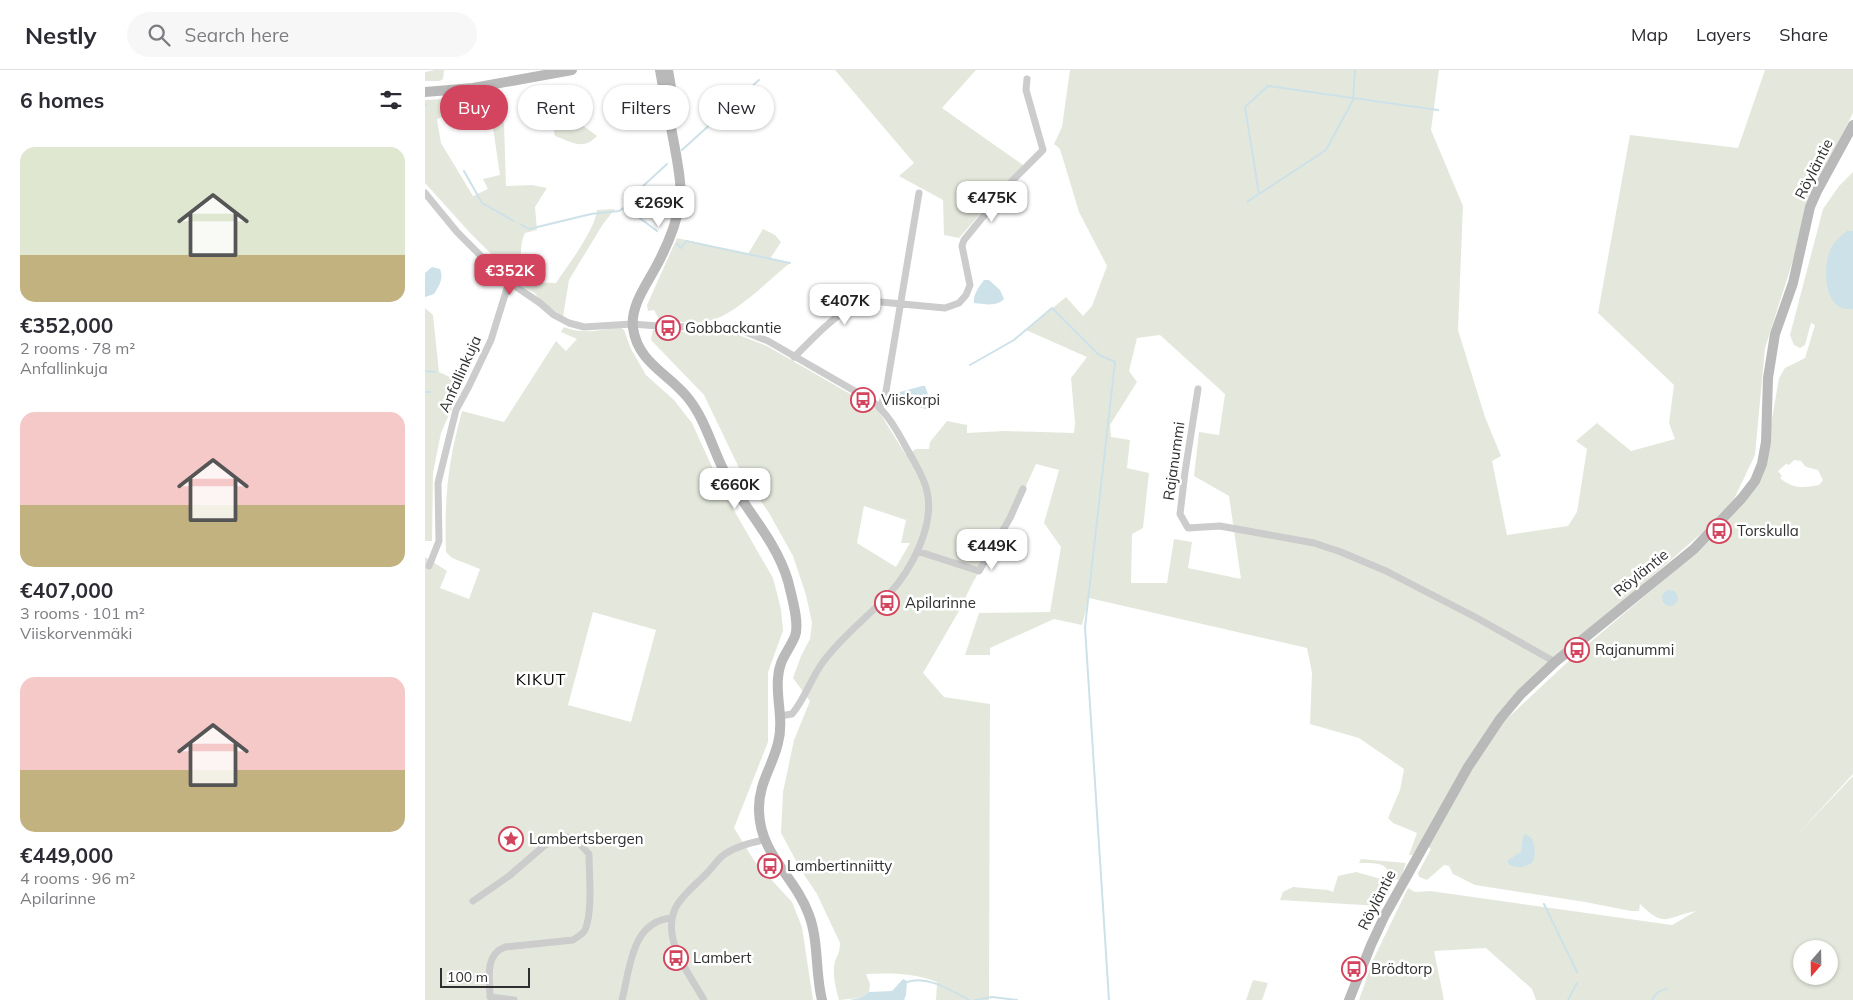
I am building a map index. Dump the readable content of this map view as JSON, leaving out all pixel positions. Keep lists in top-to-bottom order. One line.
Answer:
{"streets":{"street":["Röyläntie","Anfallinkuja","Rajanummi"]},"crossings":[["Röyläntie","Rajanummi"]],"districts":["KIKUT"],"places":{"bus stop":["Gobbackantie","Viiskorpi","Torskulla","Apilarinne","Rajanummi","Lambertinniitty","Lambert","Brödtorp"],"place":["Lambertsbergen"]},"scale_bar":"100 m","north":"bottom","page":{"header":"Nestly","search":"Search here","nav":["Map","Layers","Share"],"heading":"6 homes","chip":["Buy","Rent","Filters","New"],"list":[{"name":"€352,000","note":"2 rooms · 78 m² · Anfallinkuja"},{"name":"€407,000","note":"3 rooms · 101 m² · Viiskorvenmäki"},{"name":"€449,000","note":"4 rooms · 96 m² · Apilarinne"}],"price":["€475K","€269K","€352K","€407K","€660K","€449K"],"scale":"100 m"}}
